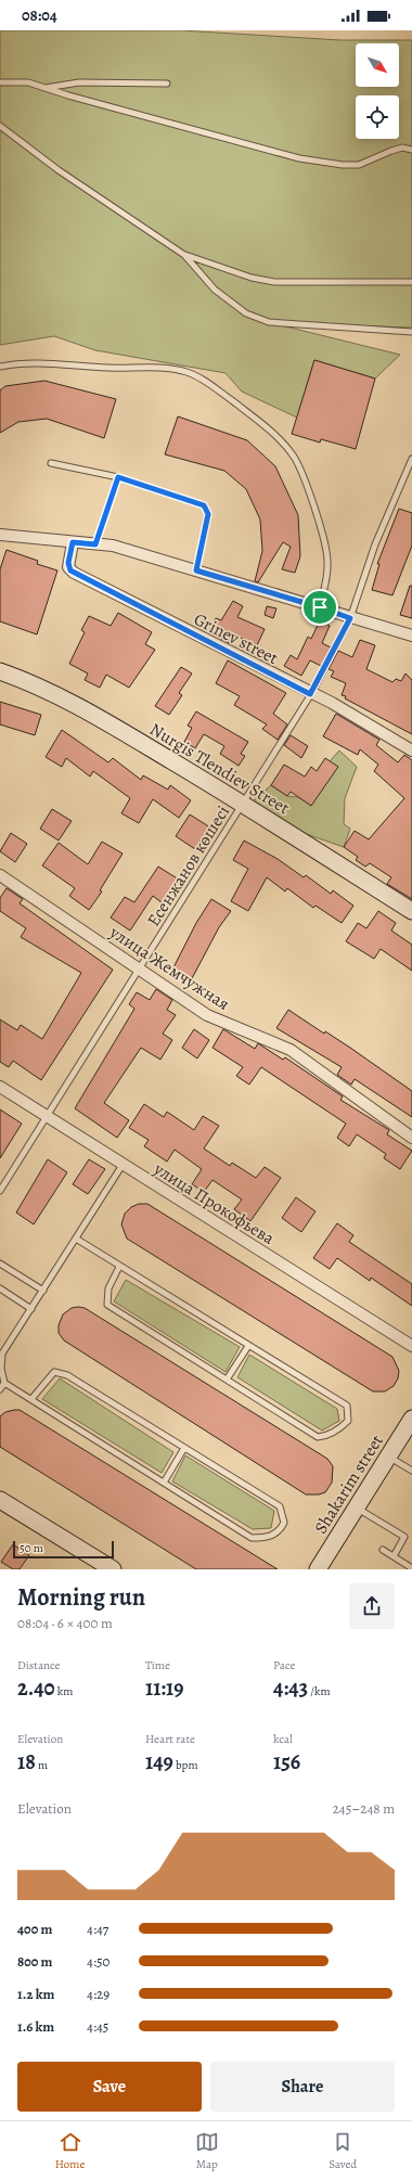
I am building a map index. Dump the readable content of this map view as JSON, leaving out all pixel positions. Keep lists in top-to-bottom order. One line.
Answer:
{"streets":{"street":["Grinev street","Nurgis Tlendiev Street","улица Жемчужная","улица Прокофьева","Shakarim street"],"lane":["Есенжанов көшесі"]},"crossings":[["Grinev street","Есенжанов көшесі"],["Nurgis Tlendiev Street","Есенжанов көшесі"],["Есенжанов көшесі","улица Жемчужная"],["Есенжанов көшесі","улица Прокофьева"]],"scale_bar":"50 m","north":"bottom right","page":{"status":"08:04","scale":"50 m","heading":["Morning run","08:04 · 6 × 400 m"],"stats":[["Distance","2.40 km"],["Time","11:19"],["Pace","4:43 /km"],["Elevation","18 m"],["Heart rate","149 bpm"],["kcal","156"]],"chart":["Elevation","245–248 m"],"list":[{"name":"400 m","note":"4:47"},{"name":"800 m","note":"4:50"},{"name":"1.2 km","note":"4:29"},{"name":"1.6 km","note":"4:45"}],"buttons":["Save","Share"],"tabs":["Home","Map","Saved"]}}
